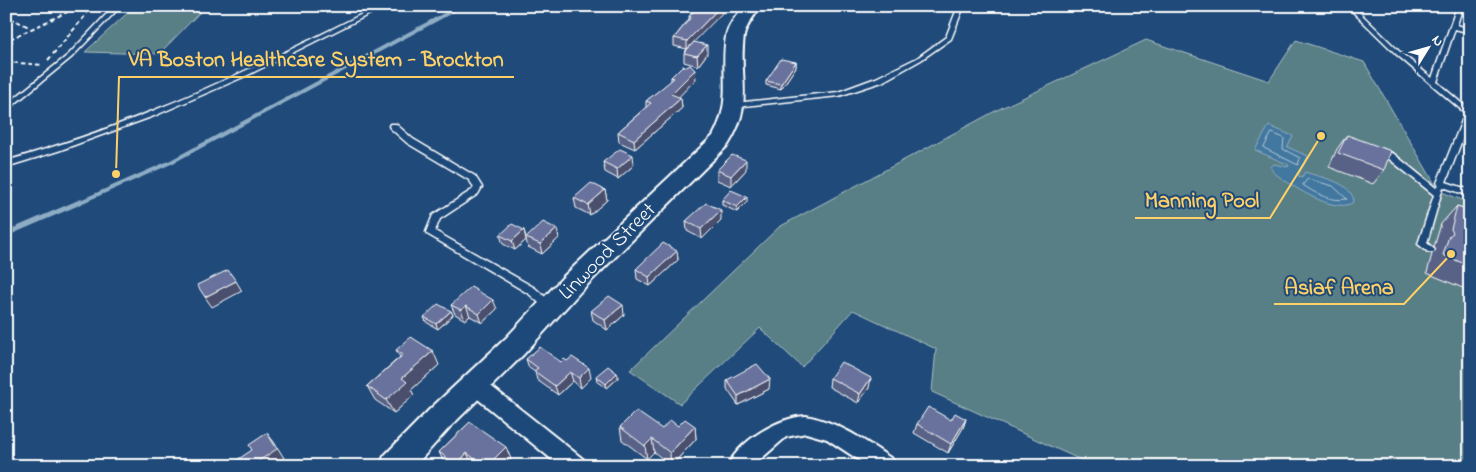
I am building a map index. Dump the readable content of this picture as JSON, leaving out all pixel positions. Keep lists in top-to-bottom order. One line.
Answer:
{"streets":{"street":["Linwood Street"]},"places":["Manning Pool","VA Boston Healthcare System - Brockton","Asiaf Arena"],"north":"top right"}
